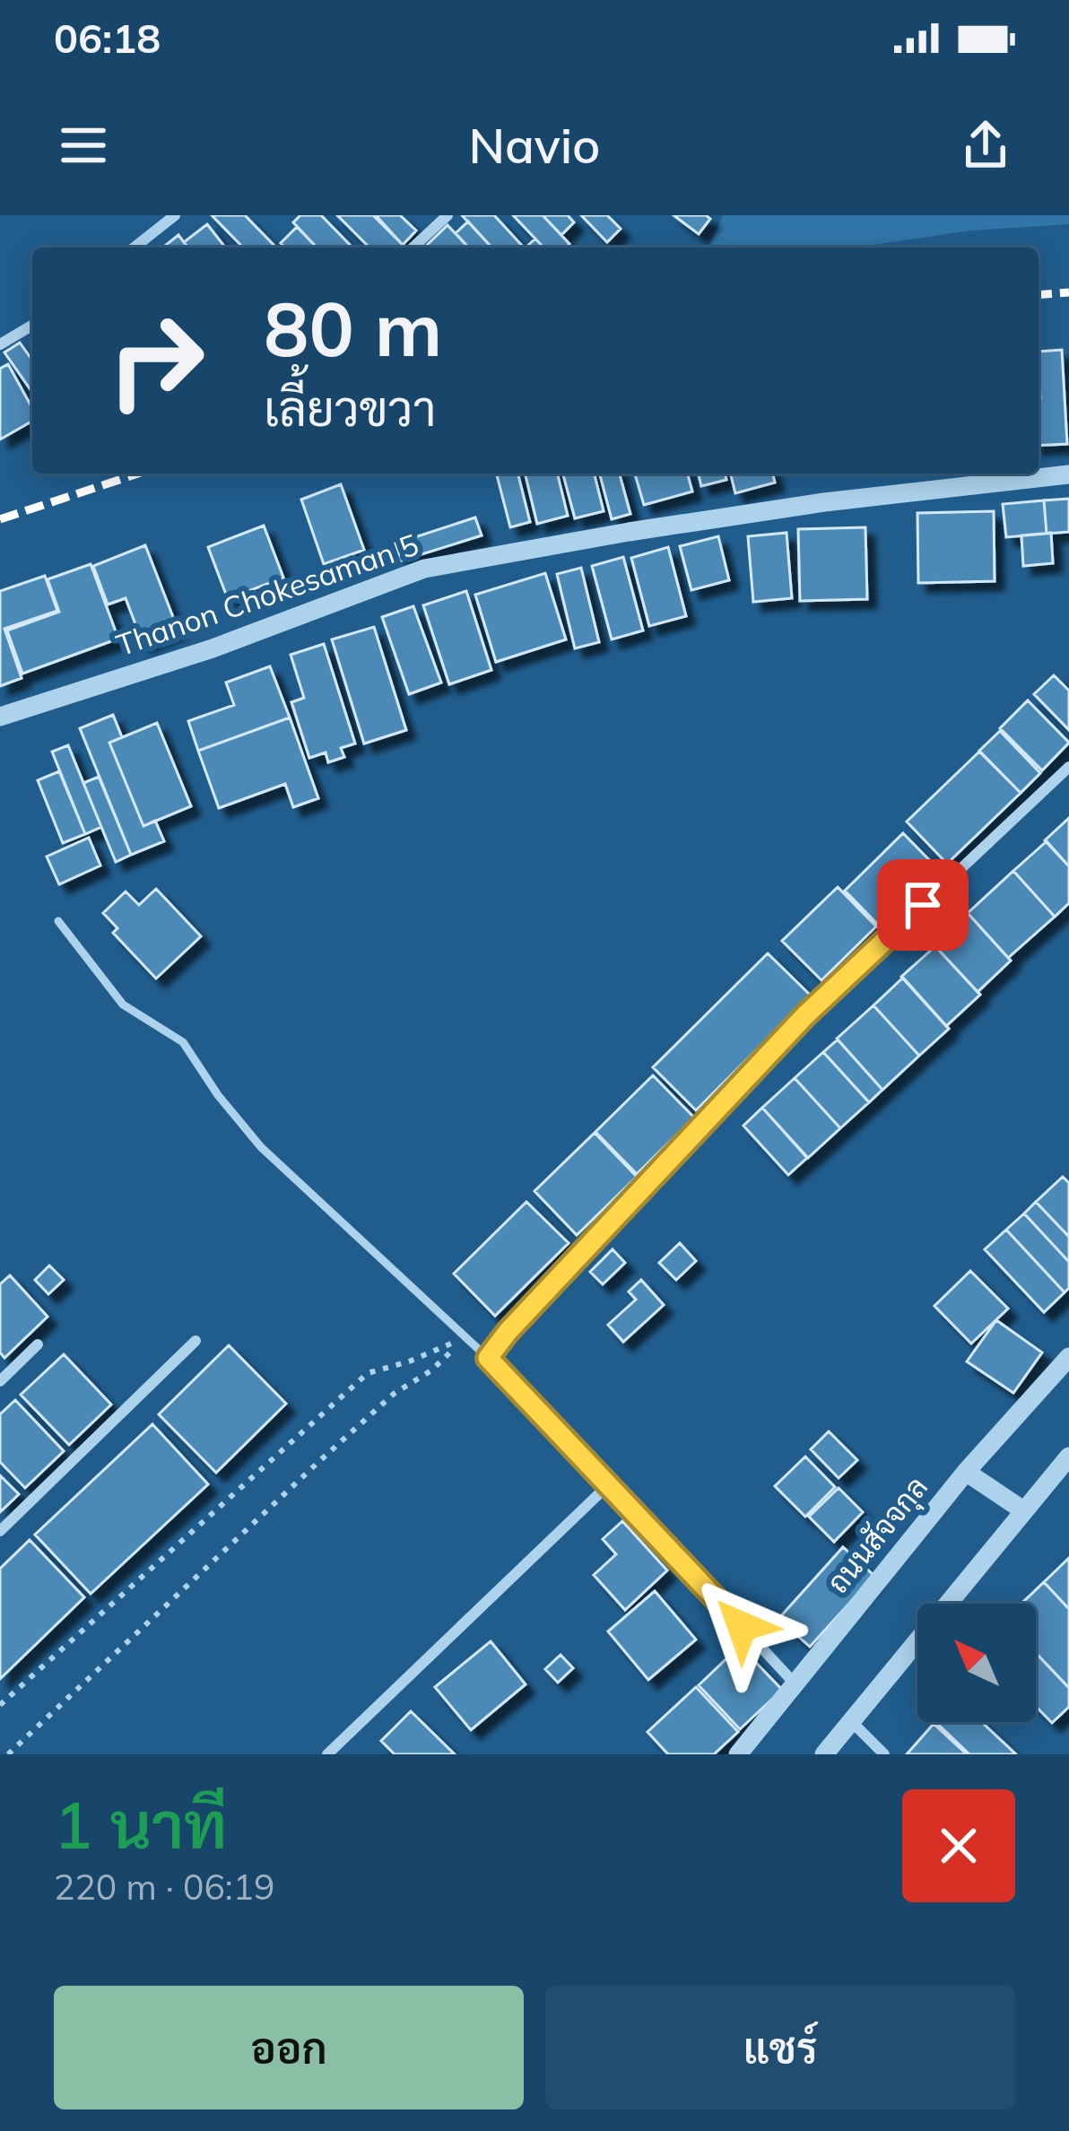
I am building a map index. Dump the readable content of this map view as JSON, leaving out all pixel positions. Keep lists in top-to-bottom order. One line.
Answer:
{"streets":{"street":["Thanon Chokesaman 5","ถนนสัจจกุล"]},"north":"top left","page":{"status":"06:18","header":"Navio","turn":["80 m","เลี้ยวขวา"],"heading":["1 นาที","220 m · 06:19"],"buttons":["ออก","แชร์"]}}
